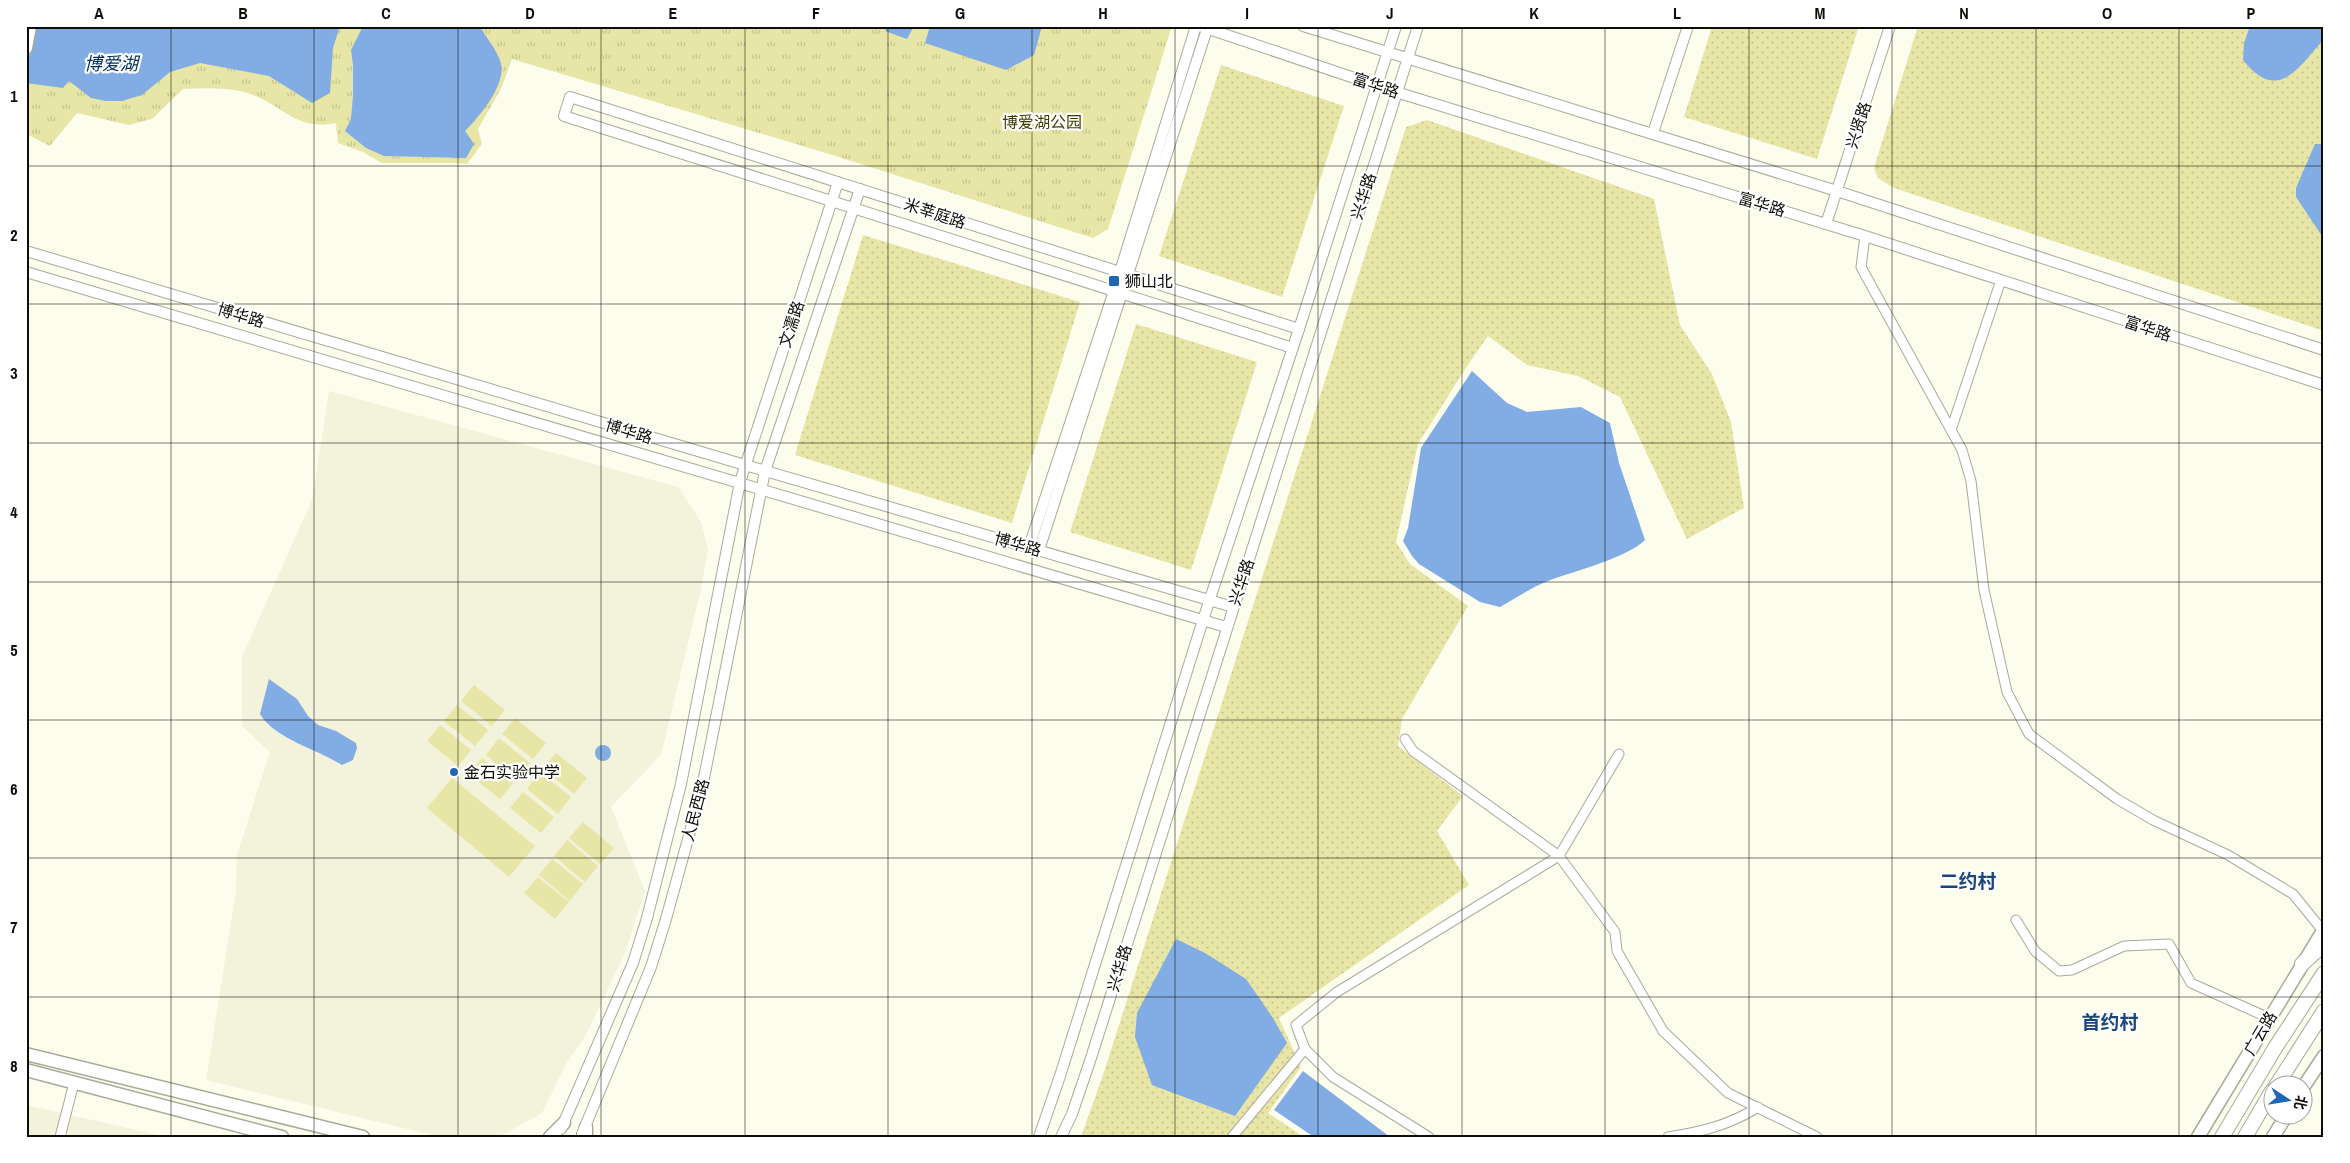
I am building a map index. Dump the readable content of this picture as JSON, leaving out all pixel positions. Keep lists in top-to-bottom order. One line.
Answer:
{"streets":{"main road":["广云路"],"street":["富华路","兴贤路","兴华路","米莘庭路","博华路","文濡路","人民西路"]},"crossings":[["富华路","兴贤路"],["富华路","兴华路"],["兴华路","米莘庭路"],["兴华路","博华路"],["米莘庭路","文濡路"],["博华路","文濡路"],["博华路","人民西路"],["文濡路","人民西路"]],"districts":["二约村","首约村"],"water":["博爱湖"],"parks":["博爱湖公园"],"places":{"transit":["狮山北"],"other":["金石实验中学"]},"north":"right","grid":{"columns":["A","B","C","D","E","F","G","H","I","J","K","L","M","N","O","P"],"rows":["1","2","3","4","5","6","7","8"]}}
